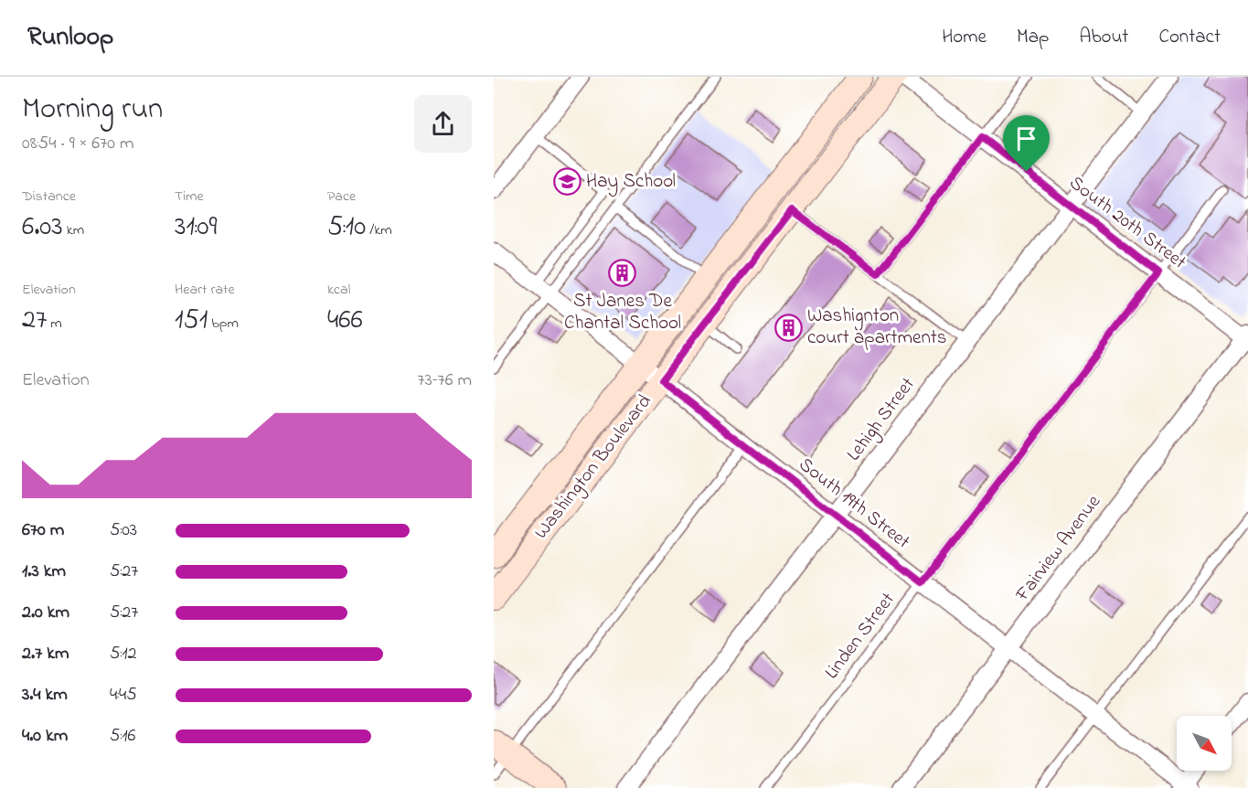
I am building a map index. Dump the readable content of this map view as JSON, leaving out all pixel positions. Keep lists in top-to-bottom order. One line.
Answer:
{"streets":{"street":["South 20th Street","Lehigh Street","Washington Boulevard","South 19th Street","Fairview Avenue"],"lane":["Linden Street"]},"crossings":[["South 20th Street","Lehigh Street"],["South 20th Street","Fairview Avenue"],["South 20th Street","Linden Street"],["Lehigh Street","South 19th Street"],["Washington Boulevard","South 19th Street"],["South 19th Street","Fairview Avenue"],["South 19th Street","Linden Street"]],"places":{"school or university":["Hay School"],"building":["St Janes De Chantal School","Washignton court apartments"]},"north":"bottom right","page":{"header":"Runloop","nav":["Home","Map","About","Contact"],"heading":["Morning run","08:54 · 9 × 670 m"],"stats":[["Distance","6.03 km"],["Time","31:09"],["Pace","5:10 /km"],["Elevation","27 m"],["Heart rate","151 bpm"],["kcal","466"]],"chart":["Elevation","73–76 m"],"list":[{"name":"670 m","note":"5:03"},{"name":"1.3 km","note":"5:27"},{"name":"2.0 km","note":"5:27"},{"name":"2.7 km","note":"5:12"},{"name":"3.4 km","note":"4:45"},{"name":"4.0 km","note":"5:16"}]}}
